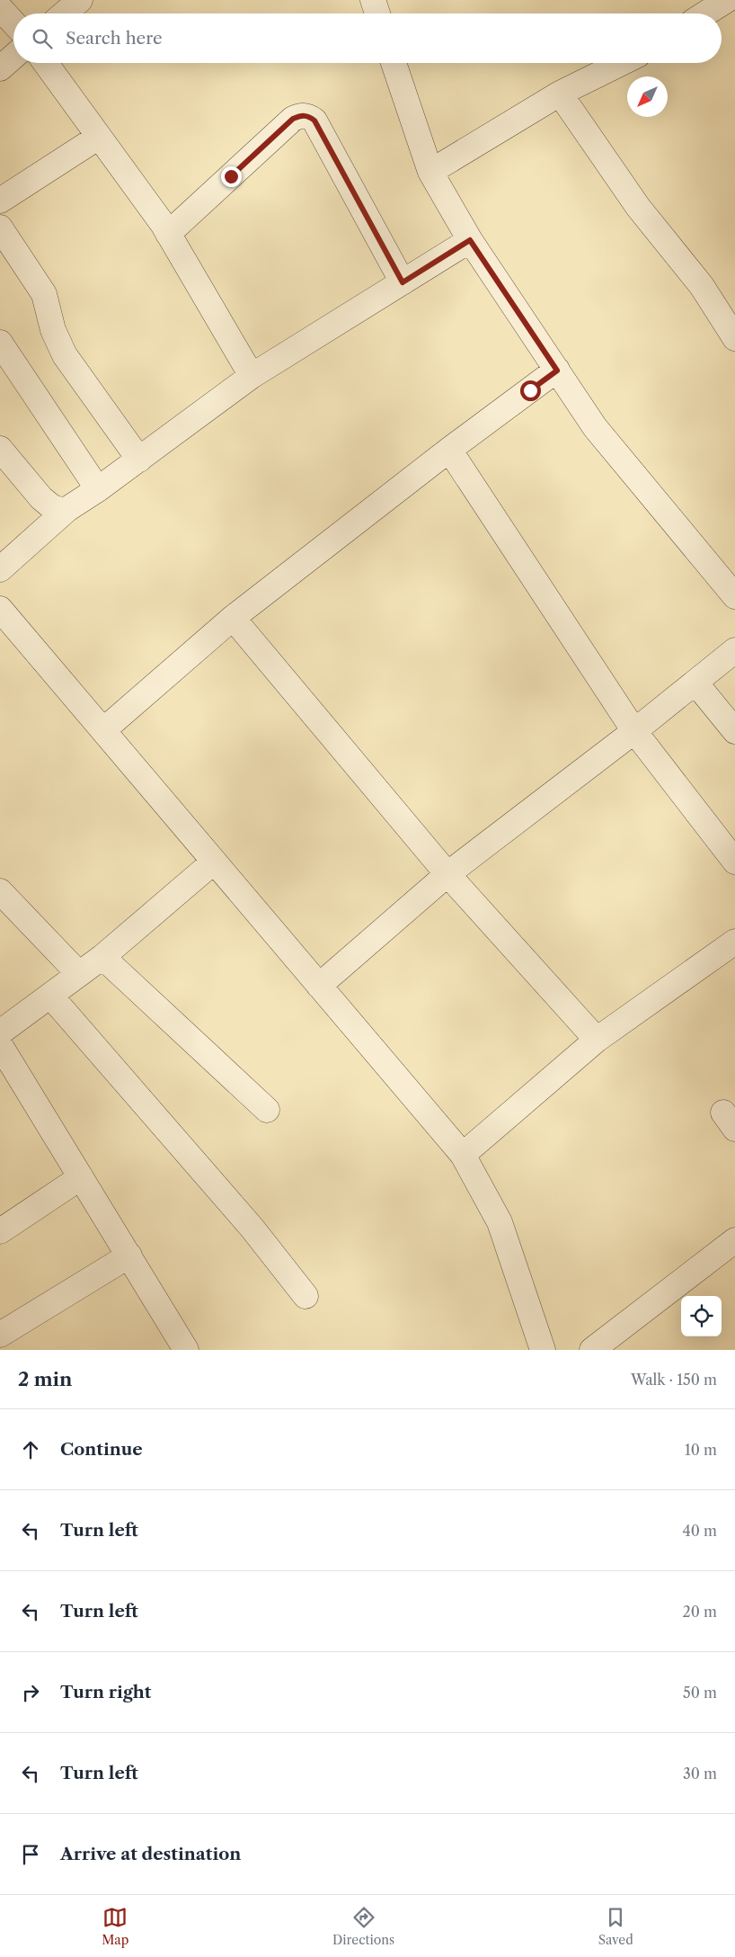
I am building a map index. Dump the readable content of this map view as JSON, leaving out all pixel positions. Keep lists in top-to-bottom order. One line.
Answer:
{"north":"bottom left","page":{"search":"Search here","heading":["2 min","Walk · 150 m"],"list":[["Continue","10 m"],["Turn left","40 m"],["Turn left","20 m"],["Turn right","50 m"],["Turn left","30 m"],"Arrive at destination"],"nav":["Map","Directions","Saved"]}}
